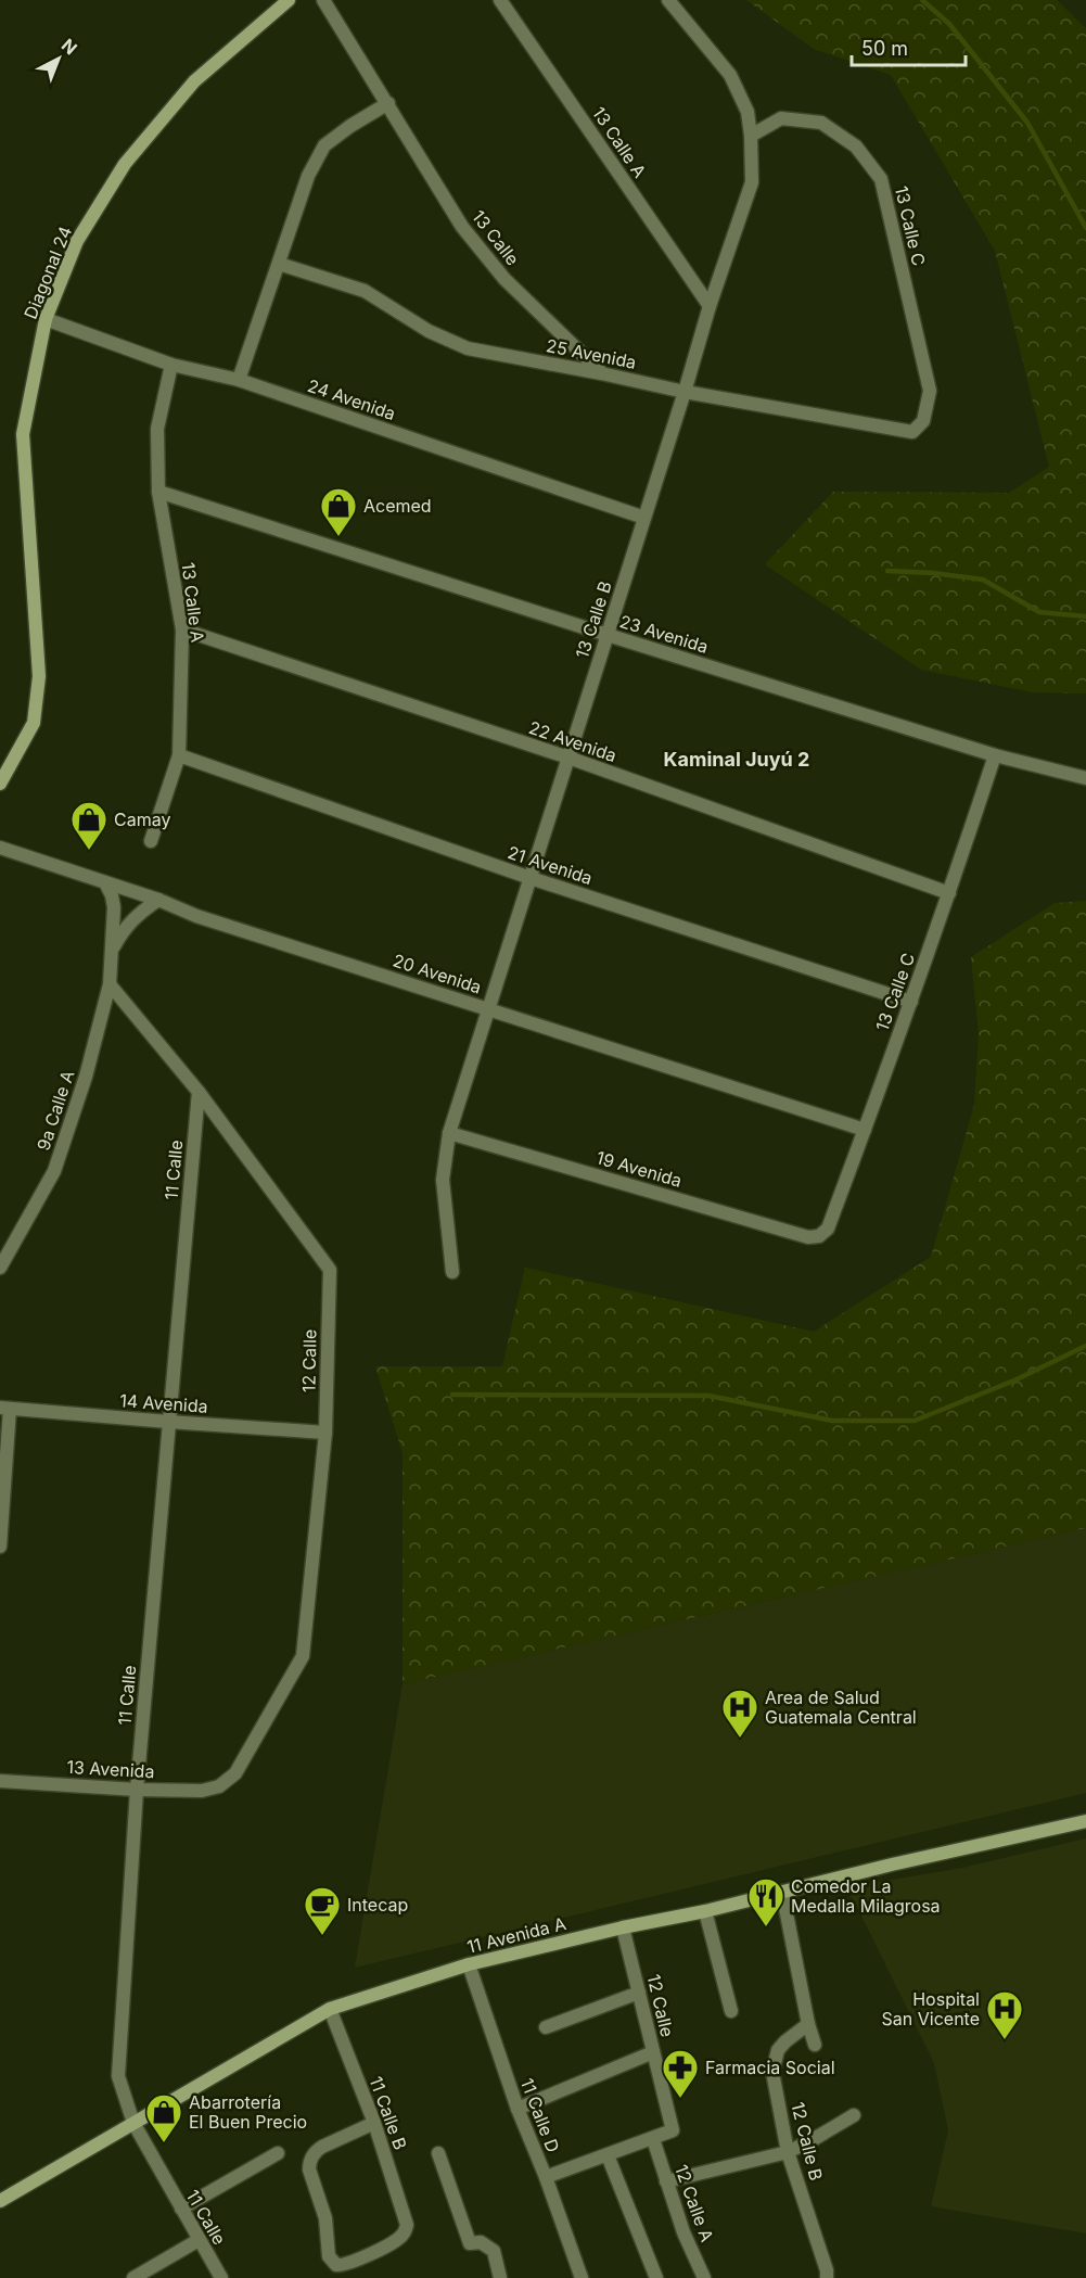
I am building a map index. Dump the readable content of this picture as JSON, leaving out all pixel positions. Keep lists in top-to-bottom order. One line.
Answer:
{"streets":{"street":["13 Calle A","13 Calle C","13 Calle","Diagonal 24","25 Avenida","24 Avenida","13 Calle B","23 Avenida","22 Avenida","21 Avenida","20 Avenida","9a Calle A","19 Avenida","11 Calle","12 Calle","14 Avenida","13 Avenida","11 Avenida A","11 Calle B","11 Calle D","12 Calle B","12 Calle A"]},"crossings":[["13 Calle A","24 Avenida"],["13 Calle A","13 Calle B"],["13 Calle A","23 Avenida"],["13 Calle A","22 Avenida"],["13 Calle A","21 Avenida"],["13 Calle C","25 Avenida"],["13 Calle C","13 Calle B"],["13 Calle C","23 Avenida"],["13 Calle C","22 Avenida"],["13 Calle C","21 Avenida"],["13 Calle C","20 Avenida"],["13 Calle C","19 Avenida"],["13 Calle","25 Avenida"],["Diagonal 24","24 Avenida"],["25 Avenida","13 Calle B"],["24 Avenida","13 Calle B"],["13 Calle B","23 Avenida"],["13 Calle B","22 Avenida"],["13 Calle B","21 Avenida"],["13 Calle B","20 Avenida"],["13 Calle B","19 Avenida"],["20 Avenida","9a Calle A"],["9a Calle A","12 Calle"],["11 Calle","12 Calle"],["11 Calle","14 Avenida"],["11 Calle","13 Avenida"],["11 Calle","11 Avenida A"],["12 Calle","14 Avenida"],["12 Calle","13 Avenida"],["12 Calle","11 Avenida A"],["12 Calle","12 Calle A"],["11 Avenida A","11 Calle B"],["11 Avenida A","11 Calle D"]],"districts":["Kaminal Juyú 2"],"places":{"shop":["Acemed","Camay","Abarrotería El Buen Precio"],"hospital":["Area de Salud Guatemala Central","Hospital San Vicente"],"restaurant":["Comedor La Medalla Milagrosa"],"cafe":["Intecap"],"pharmacy":["Farmacia Social"]},"scale_bar":"50 m","north":"top right"}
